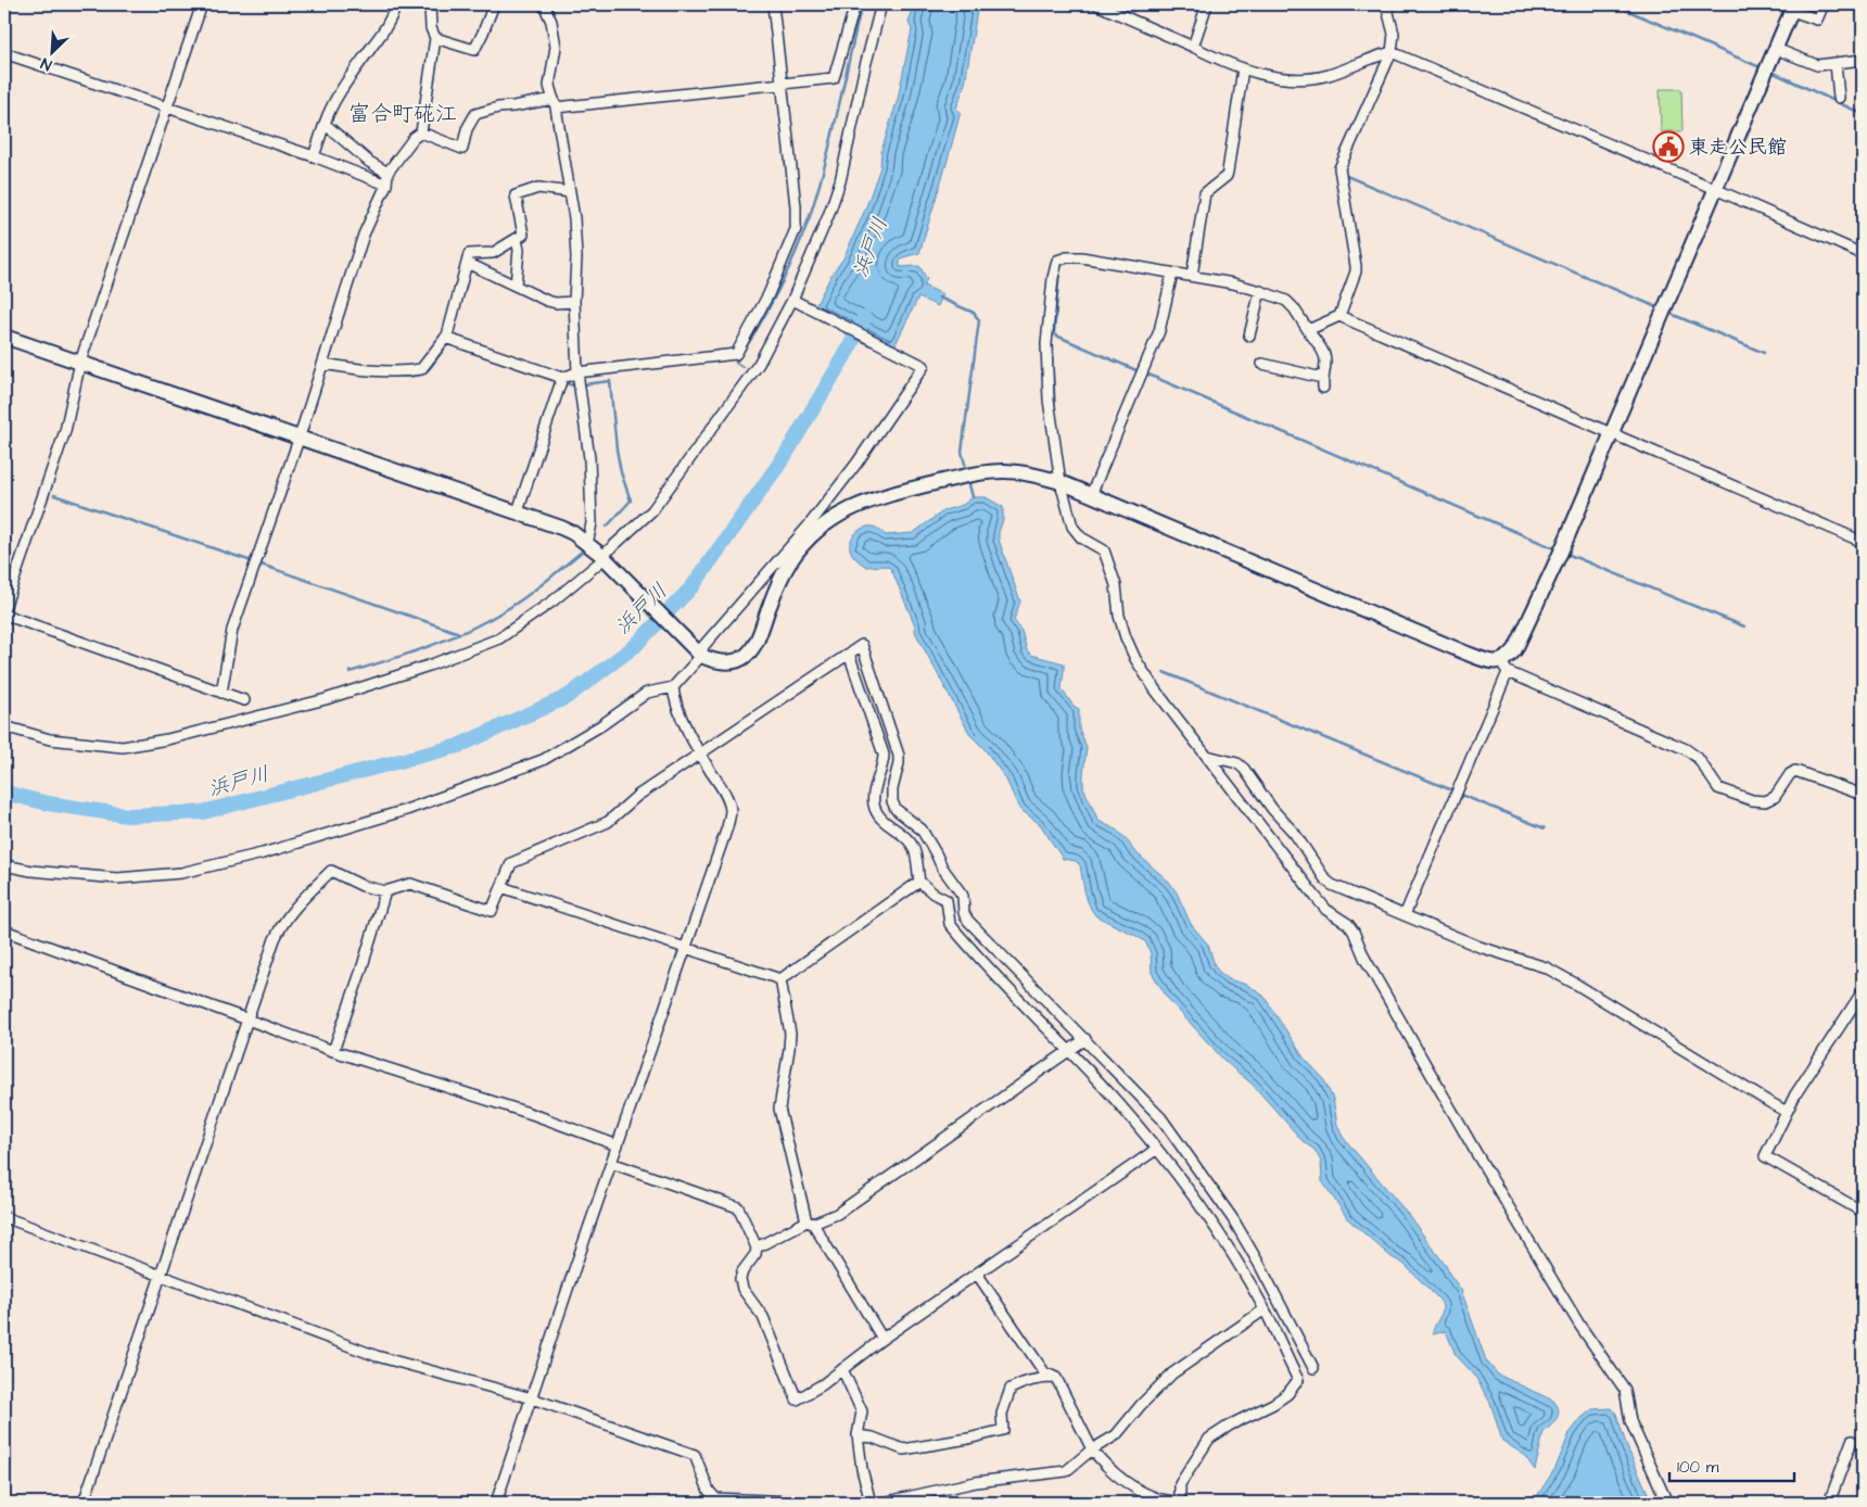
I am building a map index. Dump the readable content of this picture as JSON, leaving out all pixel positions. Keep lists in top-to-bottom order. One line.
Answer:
{"districts":["富合町硴江"],"water":["浜戸川"],"places":{"public building":["東走公民館"]},"scale_bar":"100 m","north":"bottom left"}
